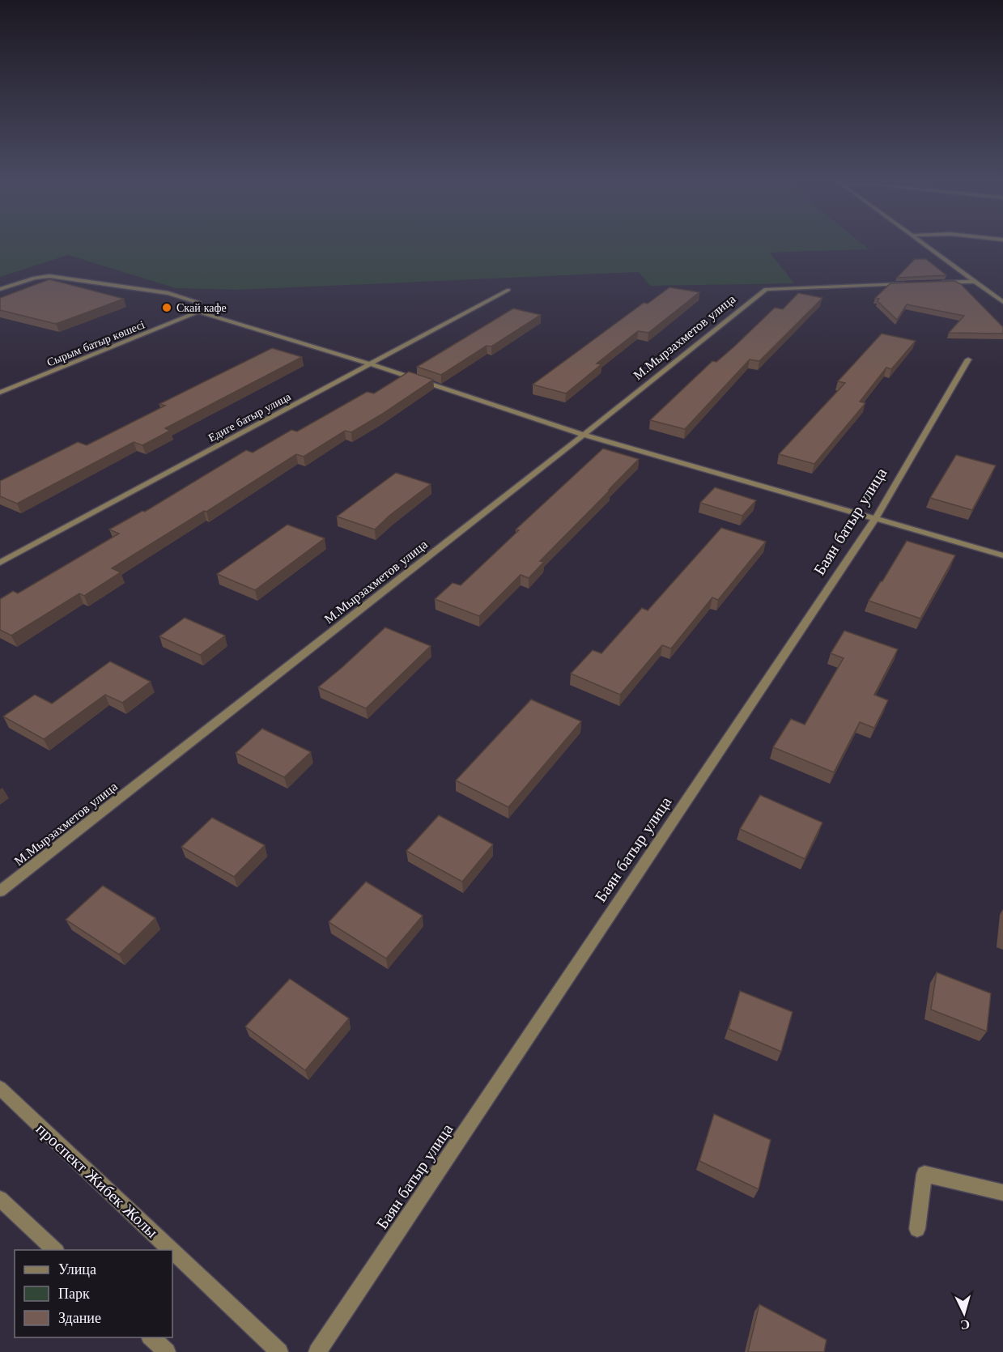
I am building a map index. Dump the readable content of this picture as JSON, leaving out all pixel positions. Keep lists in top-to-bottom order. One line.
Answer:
{"streets":{"street":["М.Мырзахметов улица","Сырым батыр көшесі","Едиге батыр улица","Баян батыр улица","проспект Жибек Жолы"]},"places":["Скай кафе"],"legend":["Улица","Парк","Здание"],"north":"bottom"}
